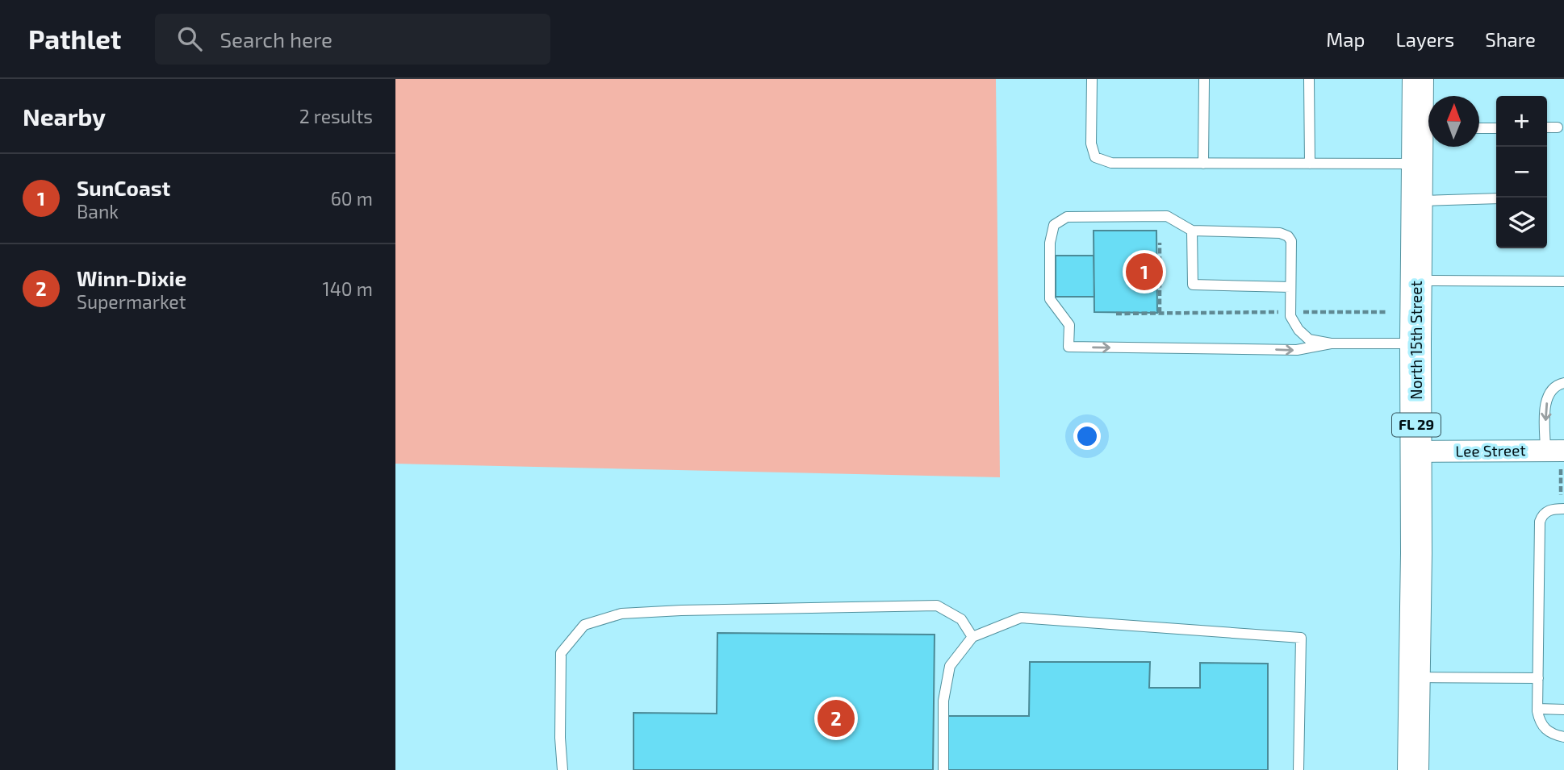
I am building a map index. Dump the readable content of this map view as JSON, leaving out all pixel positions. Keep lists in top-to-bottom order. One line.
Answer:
{"streets":{"highway":["North 15th Street","FL 29"],"street":["Lee Street"]},"crossings":[["North 15th Street","Lee Street"]],"north":"top","page":{"header":"Pathlet","search":"Search here","nav":["Map","Layers","Share"],"heading":["Nearby","2 results"],"map_buttons":["+","−"],"list":[{"mark":"1","name":"SunCoast","note":"Bank","value":"60 m"},{"mark":"2","name":"Winn-Dixie","note":"Supermarket","value":"140 m"}],"pins":["1","2"]}}
